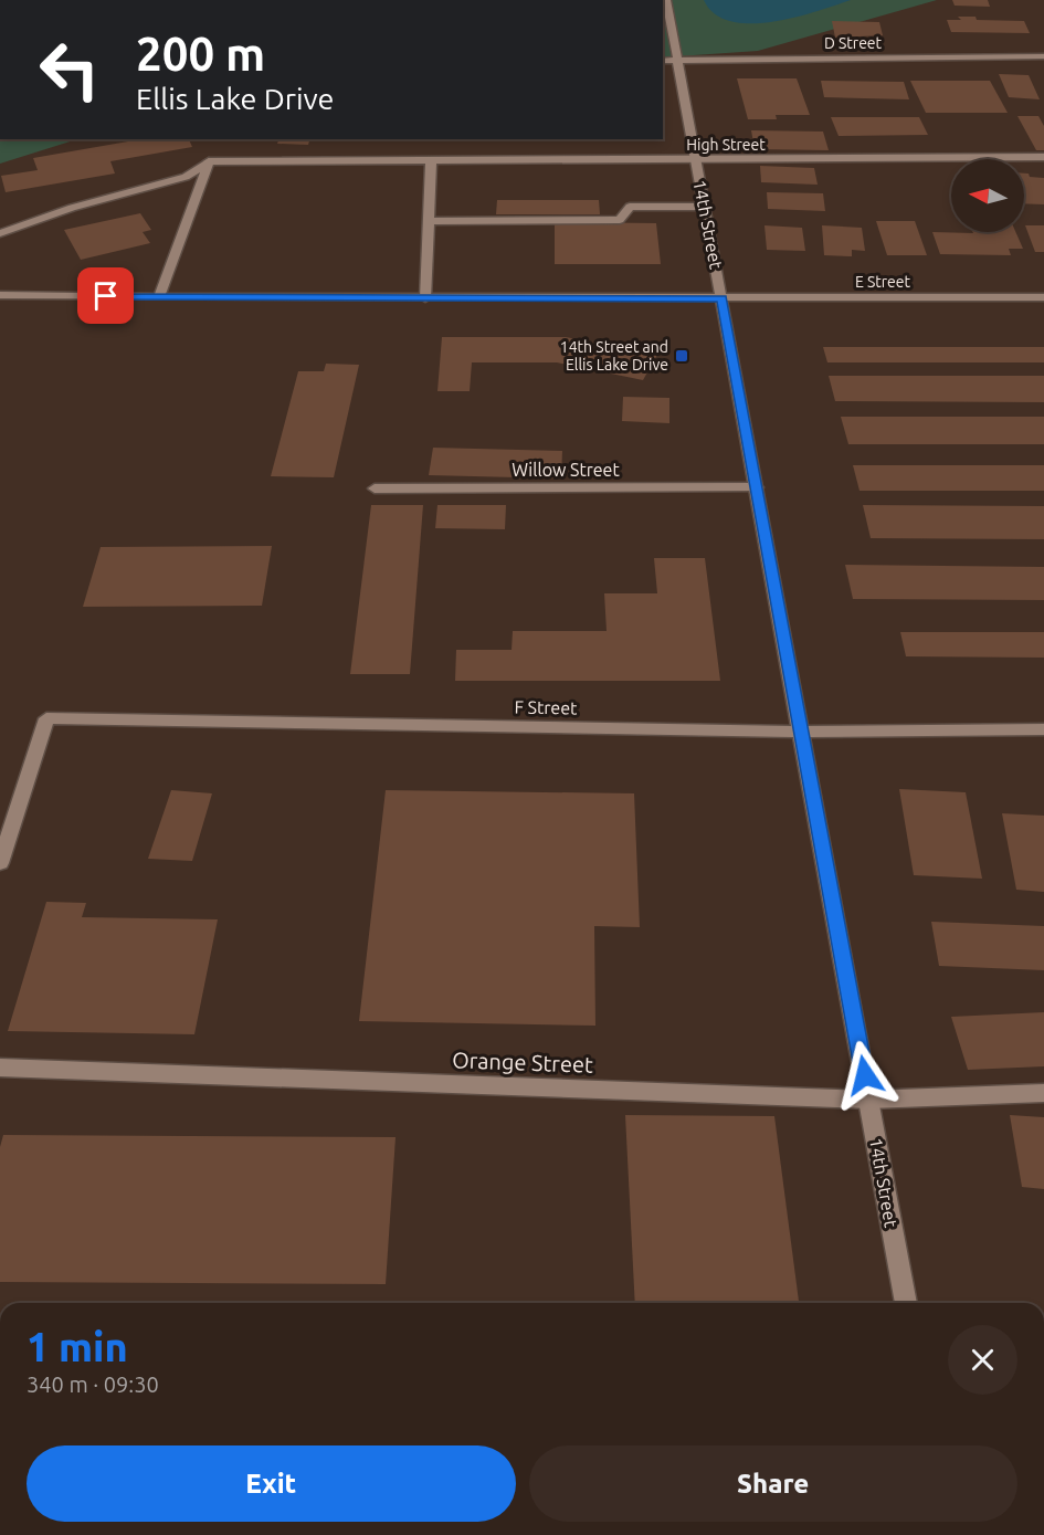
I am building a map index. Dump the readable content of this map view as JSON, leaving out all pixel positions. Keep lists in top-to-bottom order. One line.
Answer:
{"streets":{"street":["D Street","High Street","14th Street","E Street","Willow Street","F Street","Orange Street"]},"crossings":[["D Street","14th Street"],["High Street","14th Street"],["14th Street","E Street"],["14th Street","Willow Street"],["14th Street","F Street"],["14th Street","Orange Street"]],"places":{"transit":["14th Street and Ellis Lake Drive"]},"north":"left","page":{"turn":["200 m","Ellis Lake Drive"],"heading":["1 min","340 m · 09:30"],"buttons":["Exit","Share"]}}
